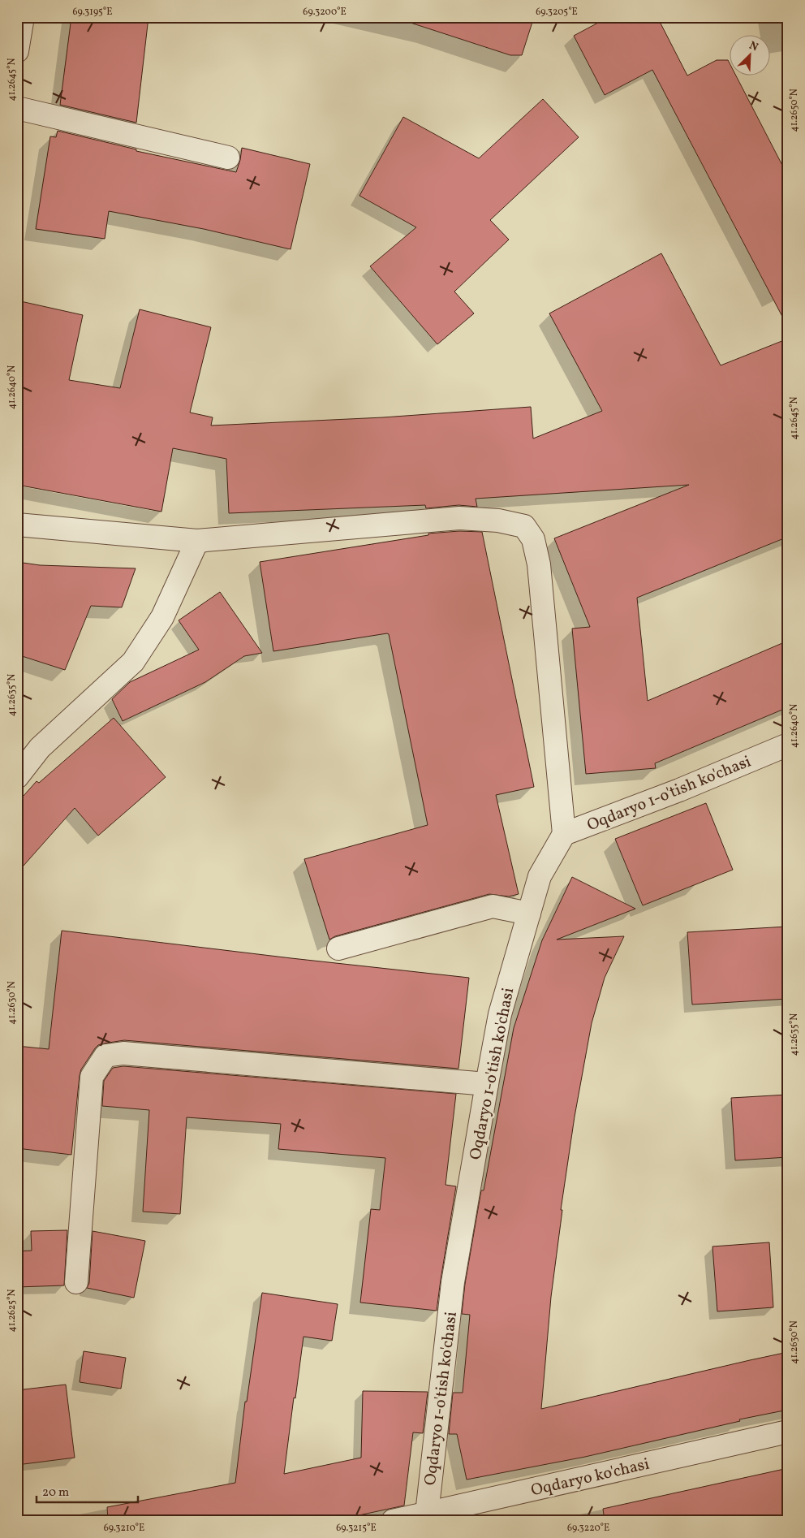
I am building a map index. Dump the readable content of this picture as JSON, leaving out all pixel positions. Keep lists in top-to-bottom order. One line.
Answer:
{"streets":{"street":["Oqdaryo 1-o'tish ko'chasi","Oqdaryo ko'chasi"]},"crossings":[["Oqdaryo 1-o'tish ko'chasi","Oqdaryo ko'chasi"]],"scale_bar":"20 m","north":"top right","coordinates":["69.3195°E","69.3200°E","69.3205°E","41.2645°N","41.2650°N","41.2640°N","41.2635°N","41.2630°N","41.2625°N","69.3210°E","69.3215°E","69.3220°E"]}
